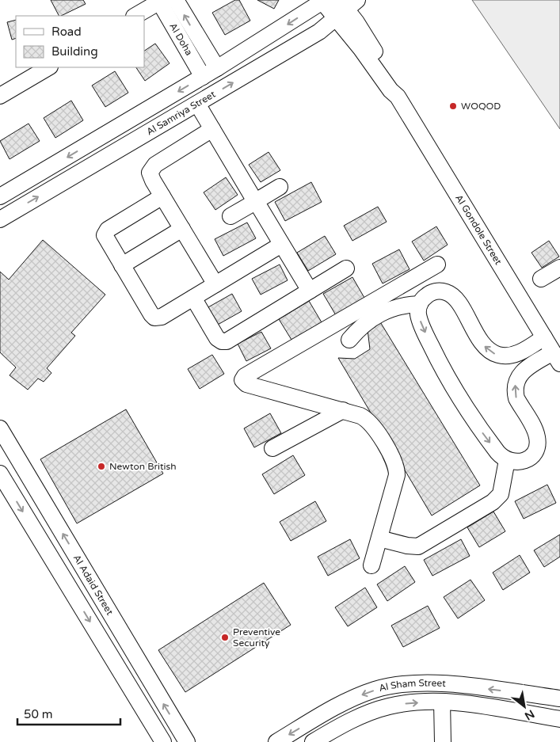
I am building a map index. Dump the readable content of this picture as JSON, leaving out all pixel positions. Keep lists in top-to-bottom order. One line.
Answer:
{"streets":{"street":["Al Doha","Al Samriya Street","Al Gondole Street","Al Adaid Street","Al Sham Street"]},"crossings":[["Al Doha","Al Samriya Street"],["Al Samriya Street","Al Gondole Street"]],"places":["WOQOD","Newton British","Preventive Security"],"legend":["Road","Building"],"scale_bar":"50 m","north":"bottom right"}
